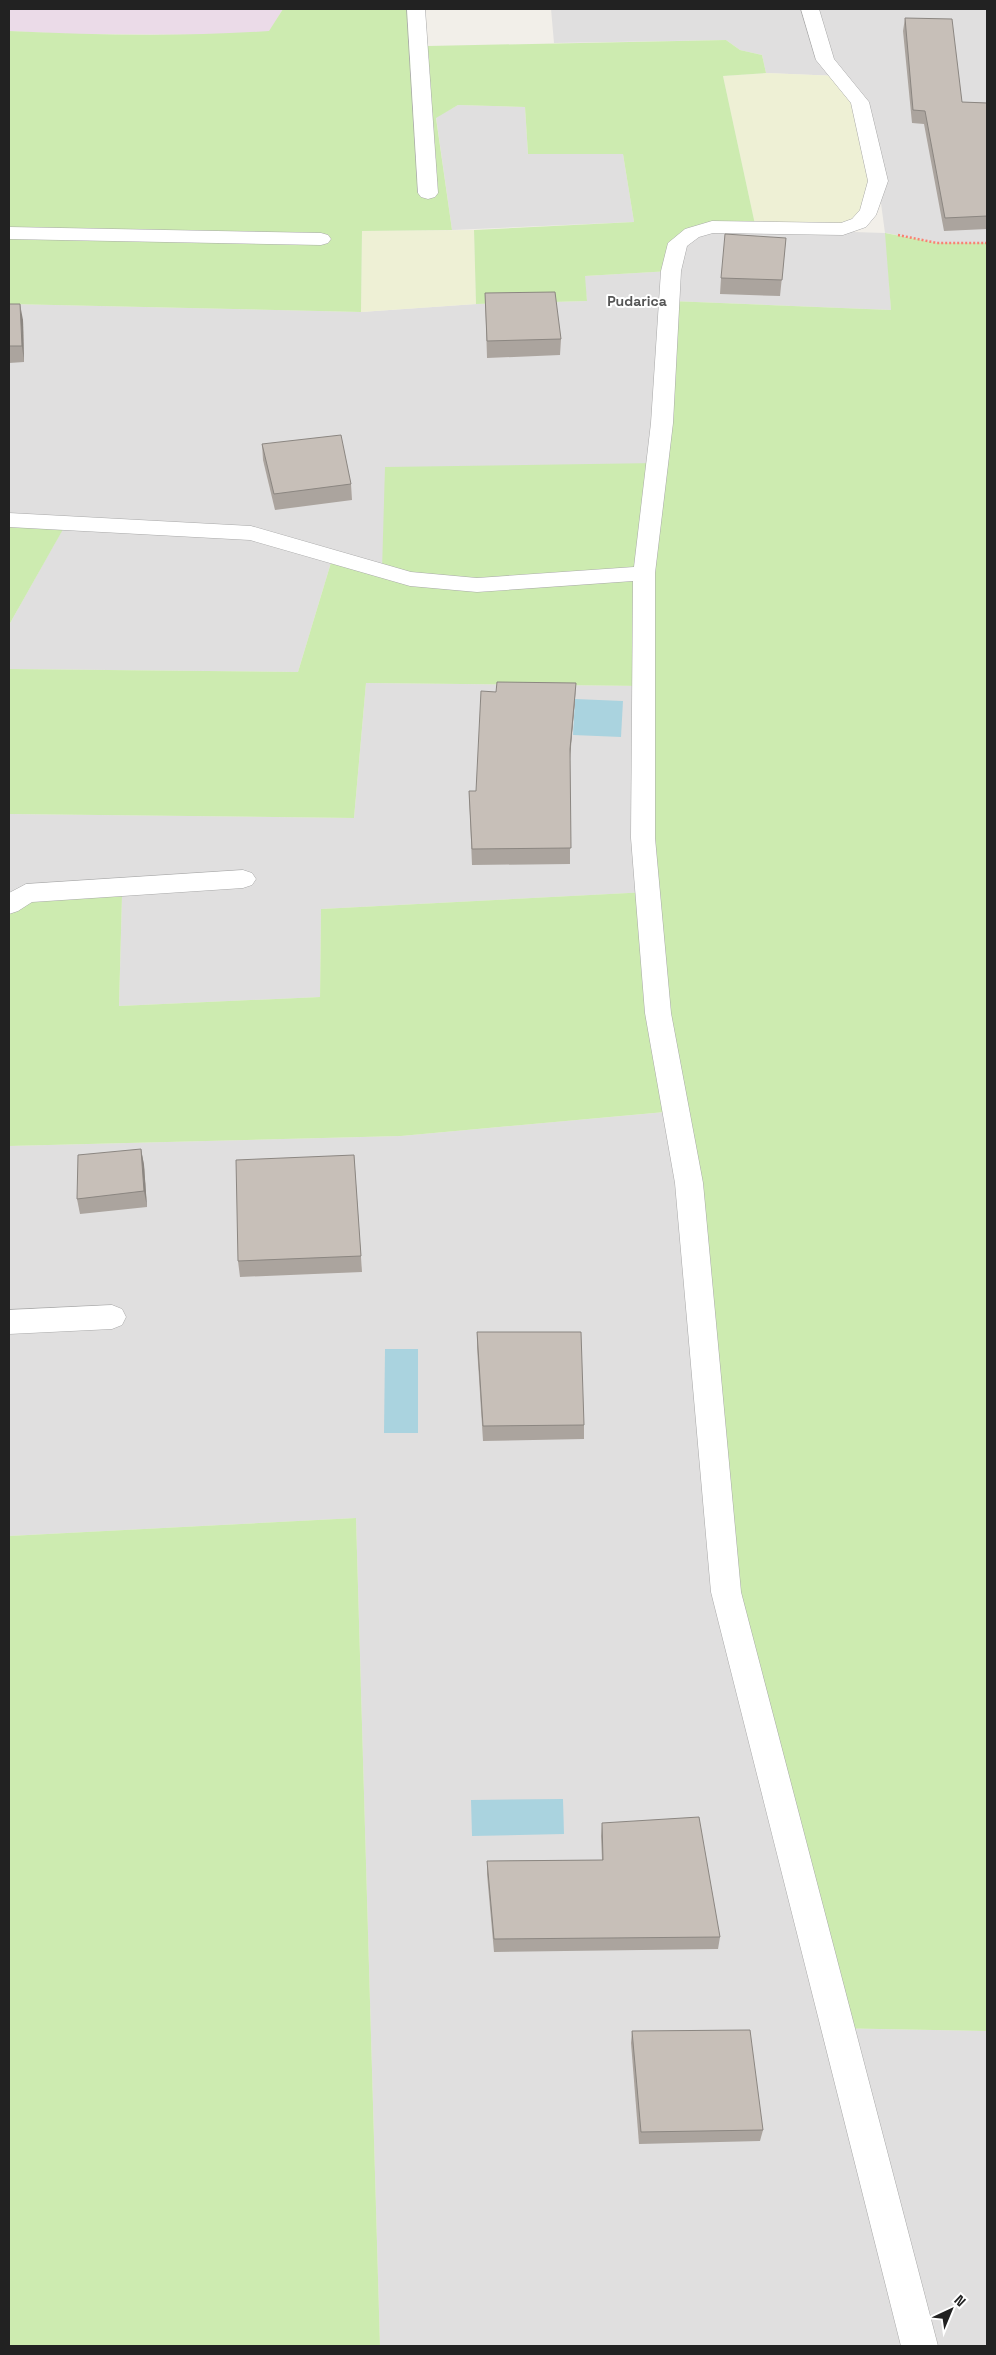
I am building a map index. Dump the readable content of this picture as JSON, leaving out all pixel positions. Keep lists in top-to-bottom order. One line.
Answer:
{"districts":["Pudarica"],"north":"top right"}
